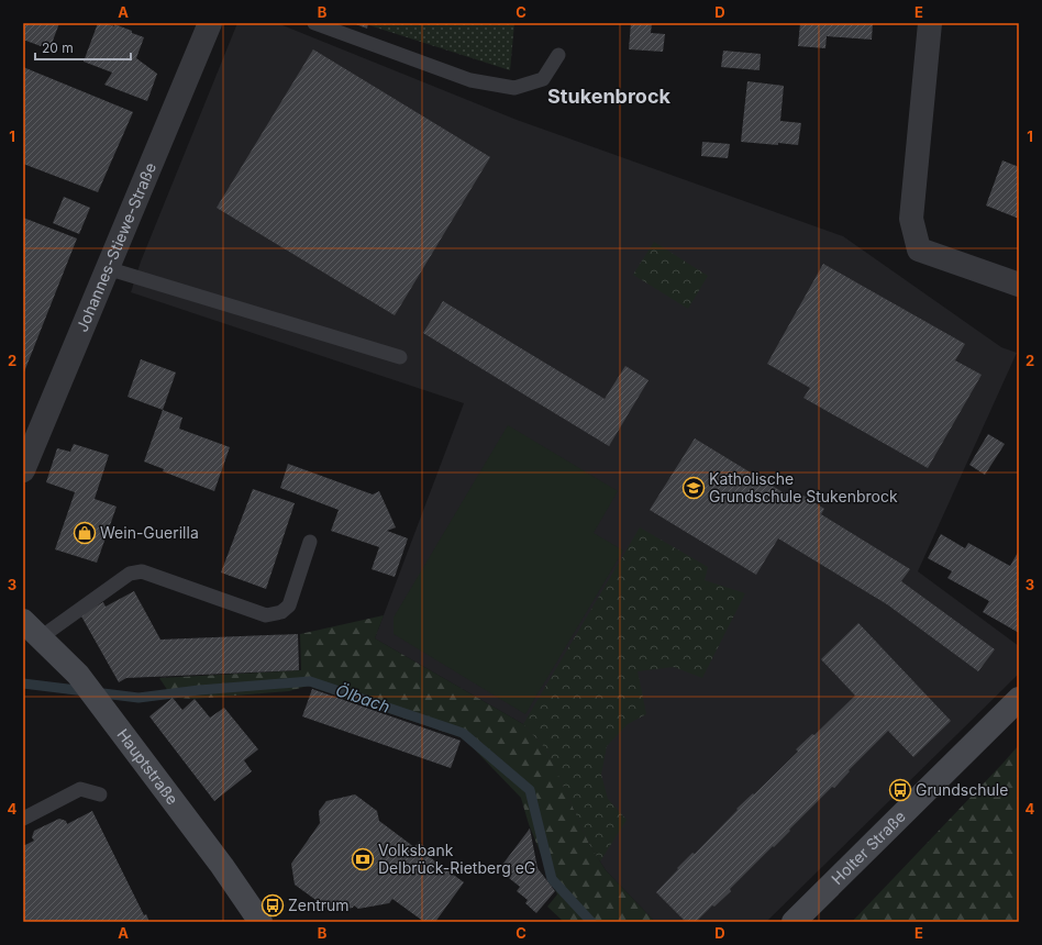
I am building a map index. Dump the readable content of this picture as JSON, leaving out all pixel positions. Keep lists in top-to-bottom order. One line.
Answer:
{"streets":{"main road":["Hauptstraße","Holter Straße"],"street":["Johannes-Stiewe-Straße"]},"districts":["Stukenbrock"],"water":["Ölbach"],"places":{"school or university":["Katholische Grundschule Stukenbrock"],"shop":["Wein-Guerilla"],"bus stop":["Grundschule","Zentrum"],"bank":["Volksbank Delbrück-Rietberg eG"]},"scale_bar":"20 m","grid":{"columns":["A","B","C","D","E"],"rows":["1","2","3","4"]}}
